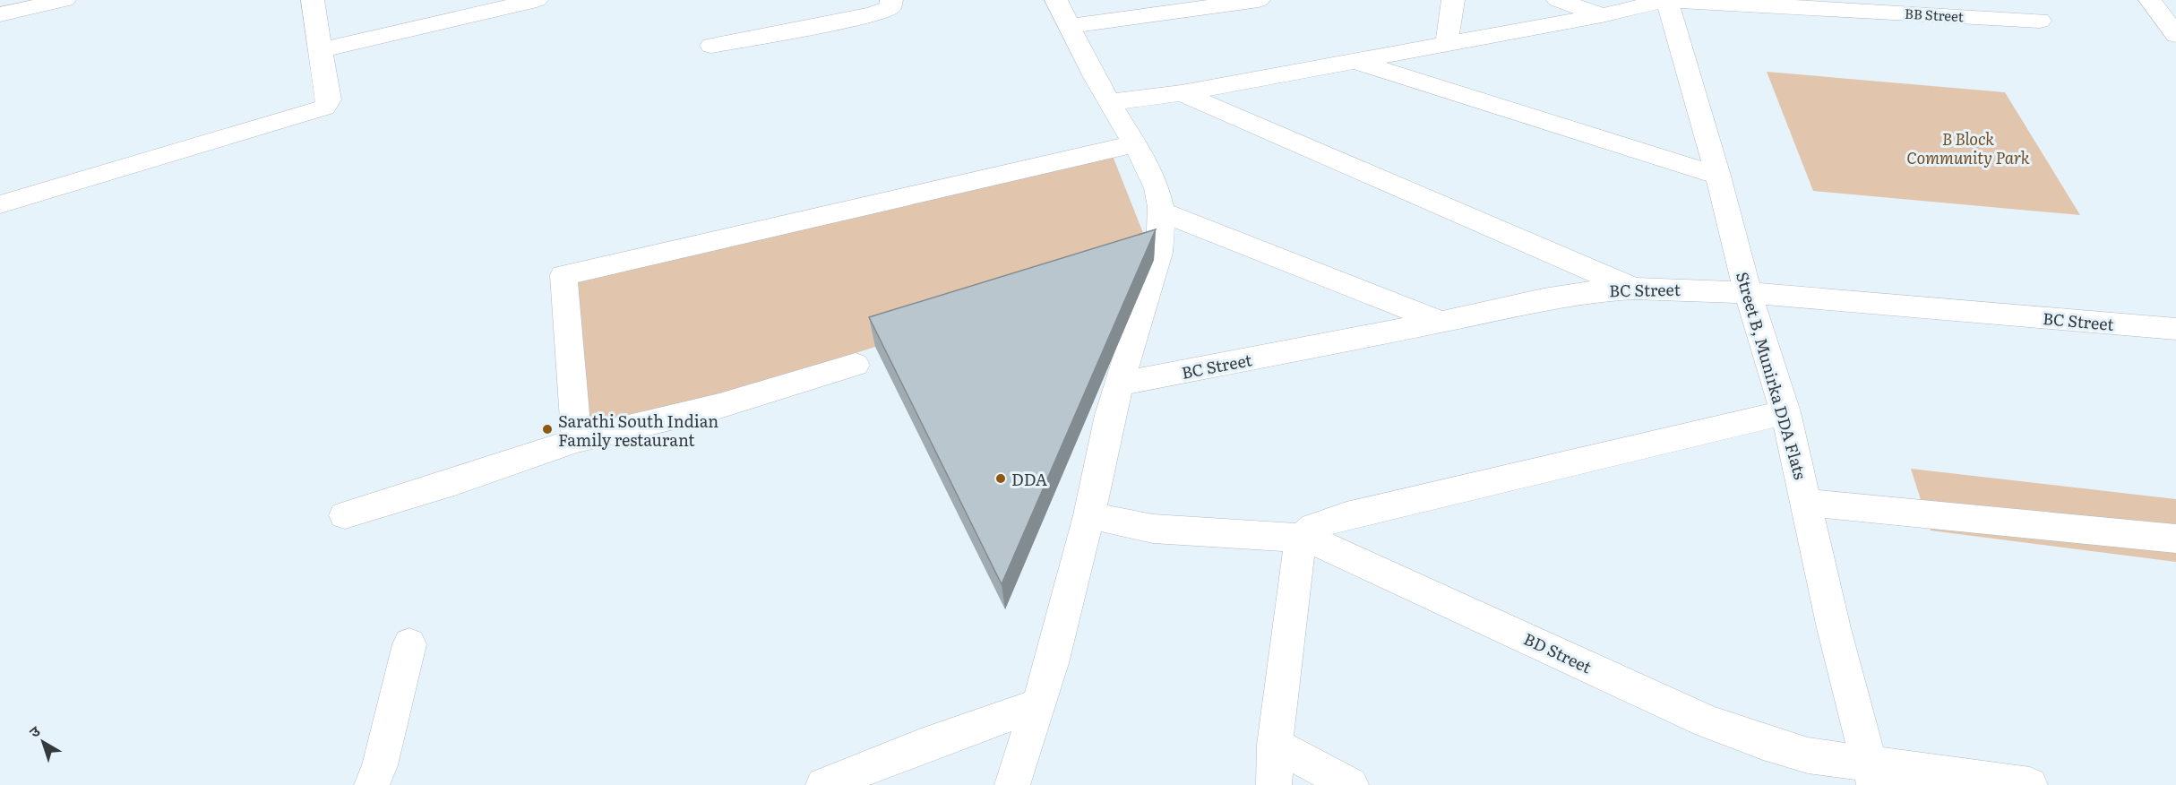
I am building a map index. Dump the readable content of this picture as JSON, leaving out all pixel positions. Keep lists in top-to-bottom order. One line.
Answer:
{"streets":{"street":["BB Street","BC Street","Street B, Munirka DDA Flats","BD Street"]},"crossings":[["BB Street","Street B, Munirka DDA Flats"],["BC Street","Street B, Munirka DDA Flats"],["Street B, Munirka DDA Flats","BD Street"]],"parks":["B Block Community Park"],"places":["Sarathi South Indian Family restaurant","DDA"],"north":"top left"}
